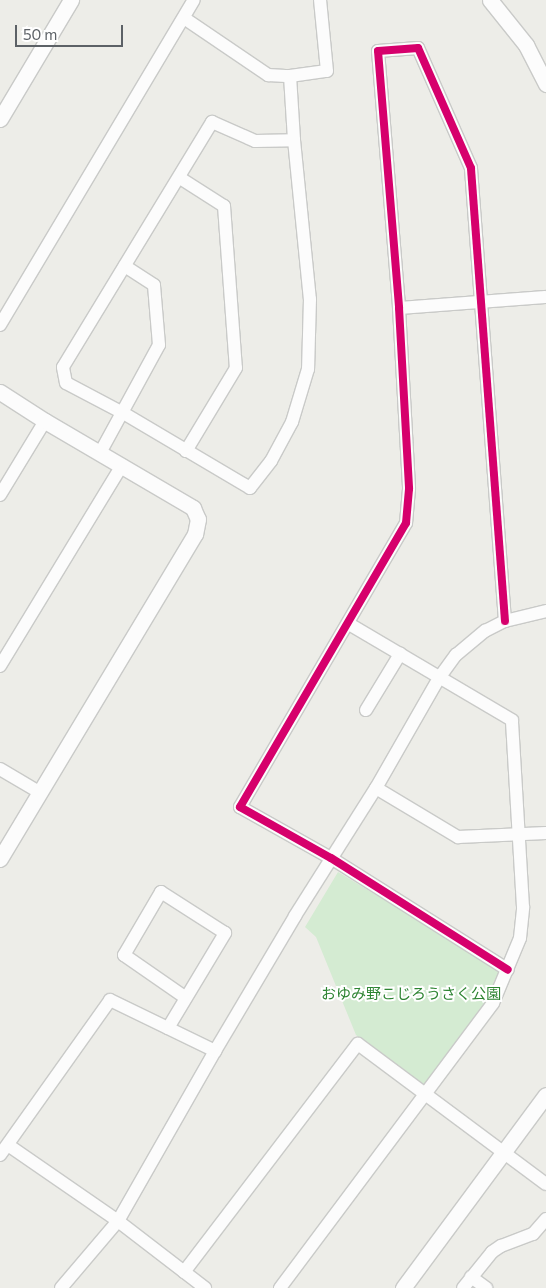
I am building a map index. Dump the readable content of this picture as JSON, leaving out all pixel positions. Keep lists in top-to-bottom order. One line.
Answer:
{"parks":["おゆみ野こじろうさく公園"],"scale_bar":"50 m"}
